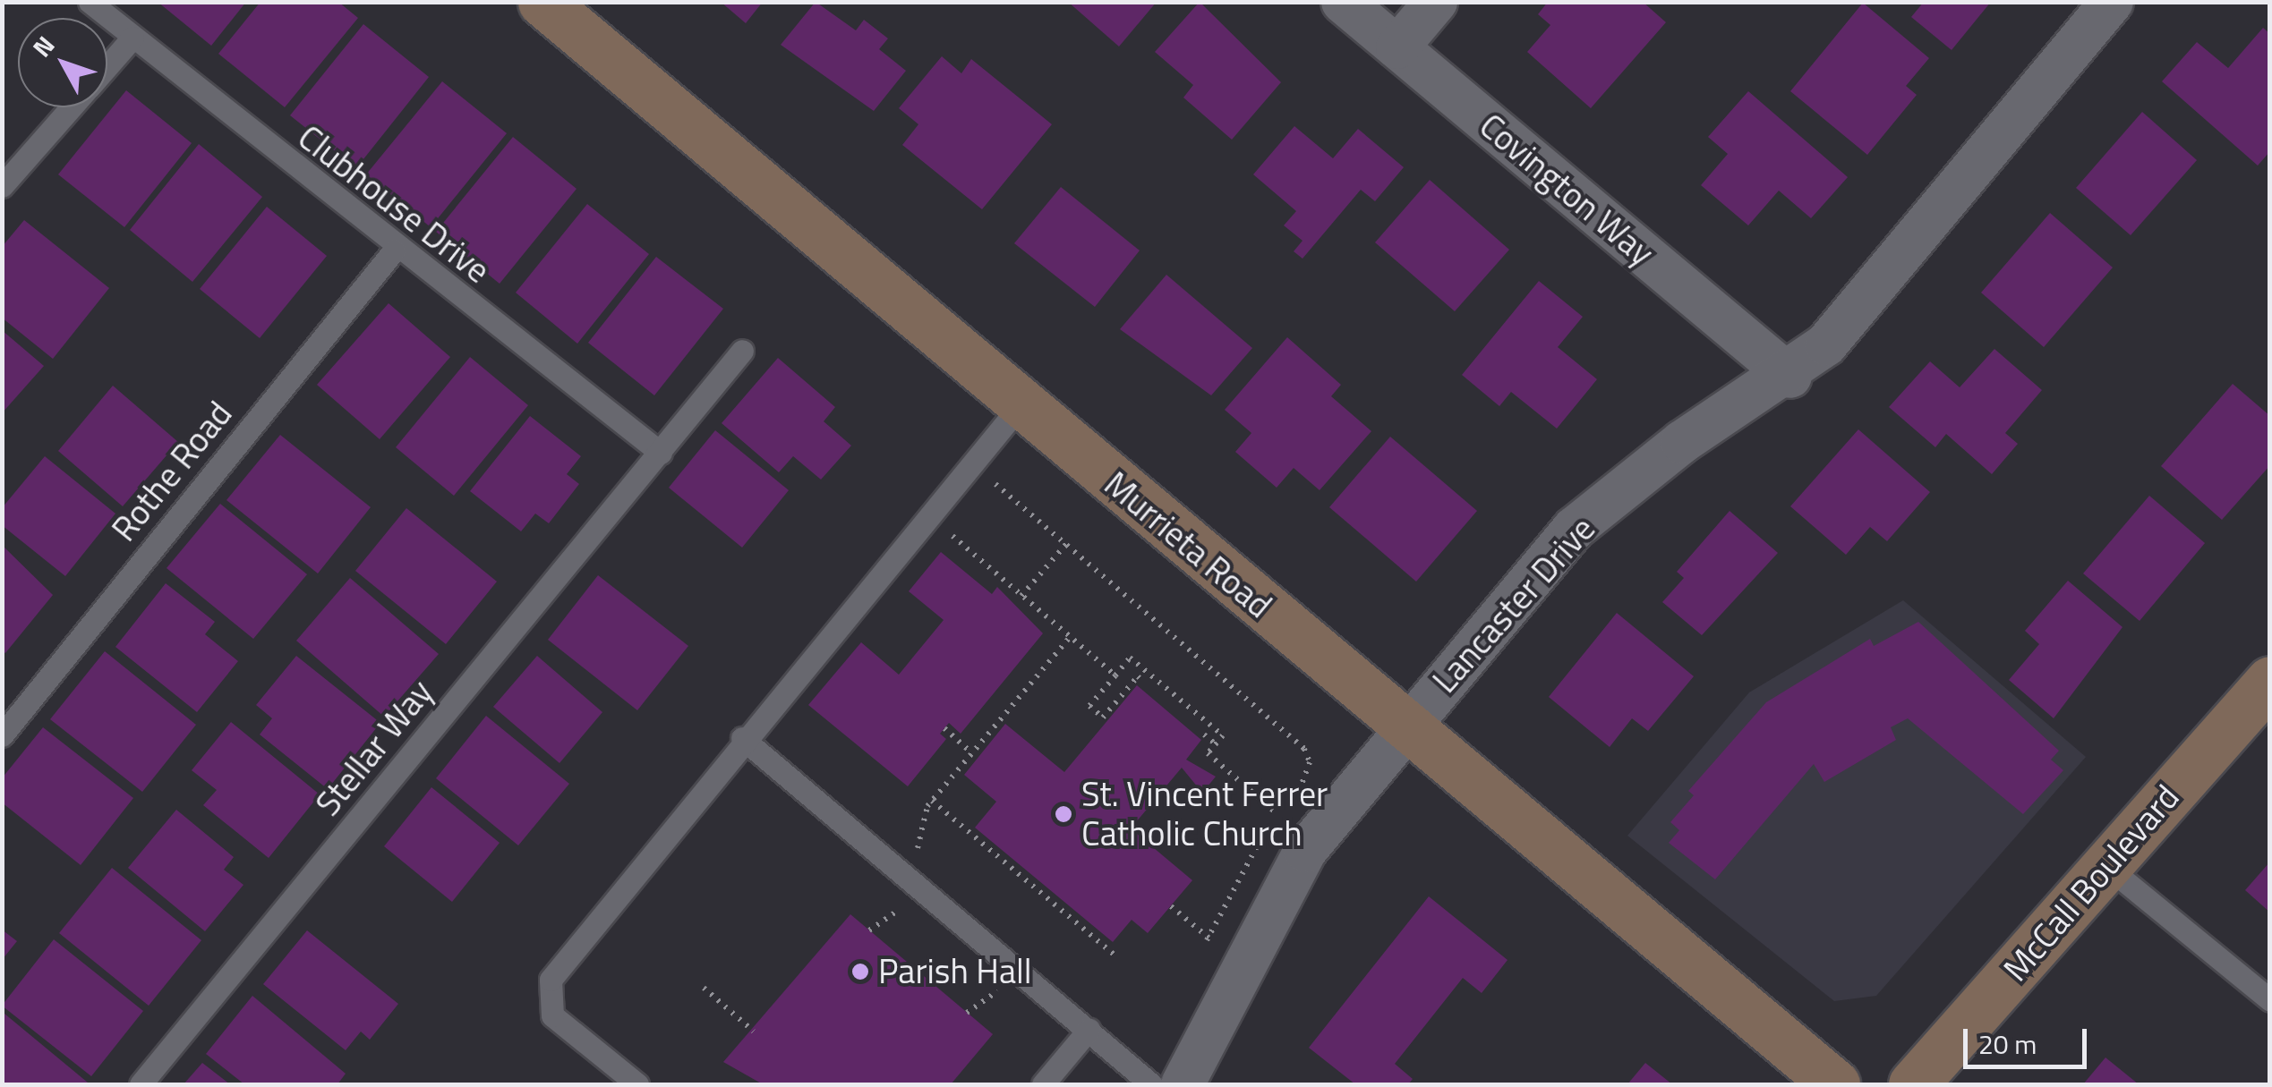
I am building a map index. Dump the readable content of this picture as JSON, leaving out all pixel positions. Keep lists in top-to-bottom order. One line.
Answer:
{"streets":{"main road":["Murrieta Road","McCall Boulevard"],"street":["Covington Way","Lancaster Drive"],"lane":["Clubhouse Drive","Rothe Road","Stellar Way"]},"crossings":[["Covington Way","Lancaster Drive"],["Clubhouse Drive","Rothe Road"],["Clubhouse Drive","Stellar Way"],["Murrieta Road","Lancaster Drive"]],"places":["St. Vincent Ferrer Catholic Church","Parish Hall"],"scale_bar":"20 m","north":"top left"}
